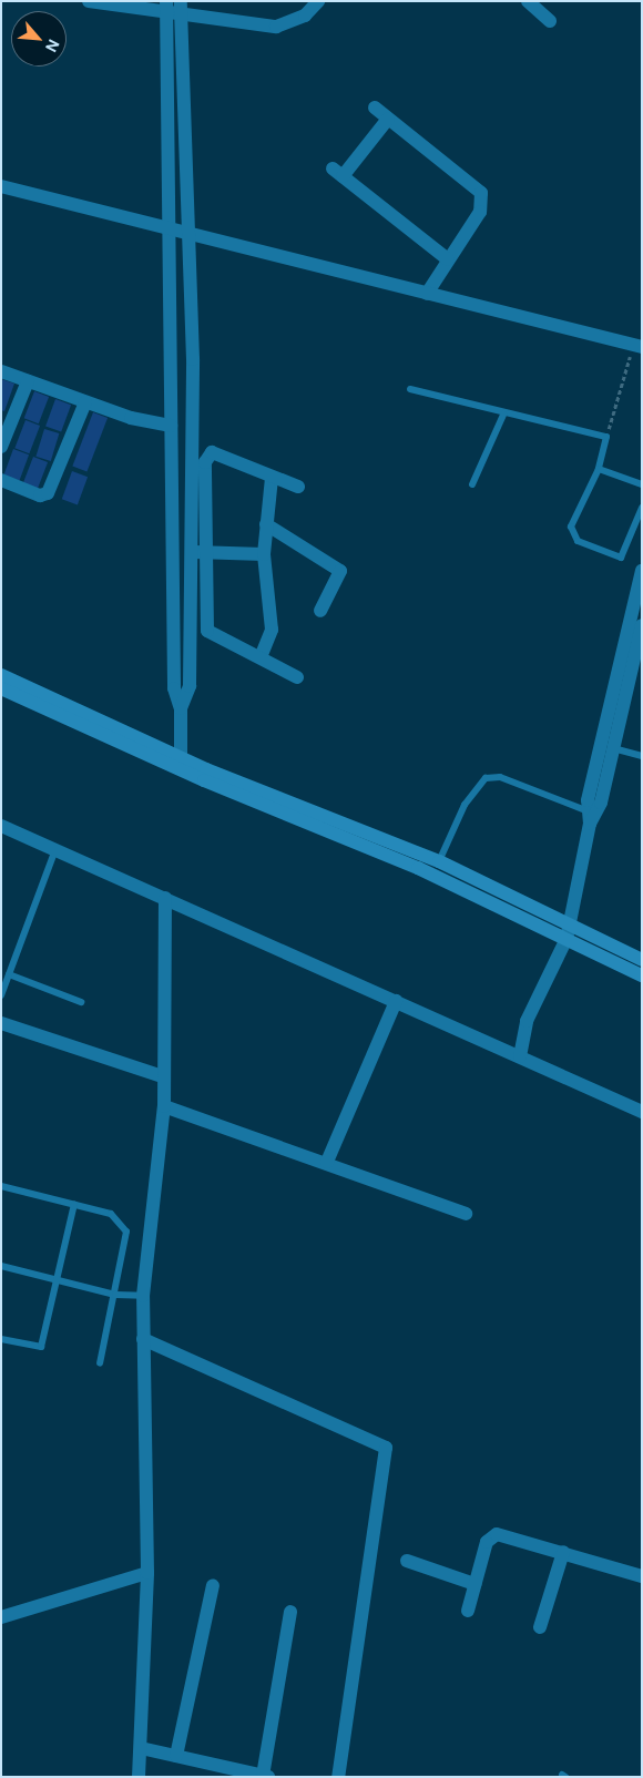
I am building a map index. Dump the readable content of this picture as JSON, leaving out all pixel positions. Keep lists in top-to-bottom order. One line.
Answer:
{"north":"bottom right"}
